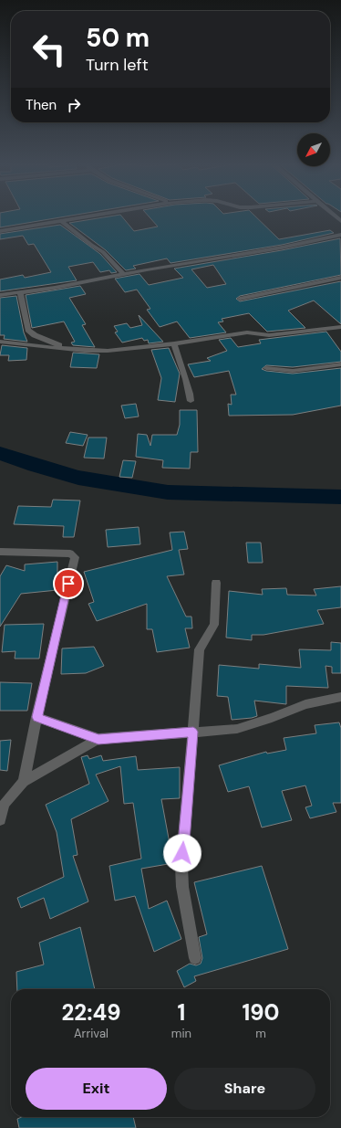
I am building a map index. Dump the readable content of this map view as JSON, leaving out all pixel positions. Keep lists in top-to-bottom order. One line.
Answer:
{"north":"bottom left","page":{"turn":["50 m","Turn left"],"then":"Then","eta":["22:49","Arrival","1","min","190","m"],"buttons":["Exit","Share"]}}
